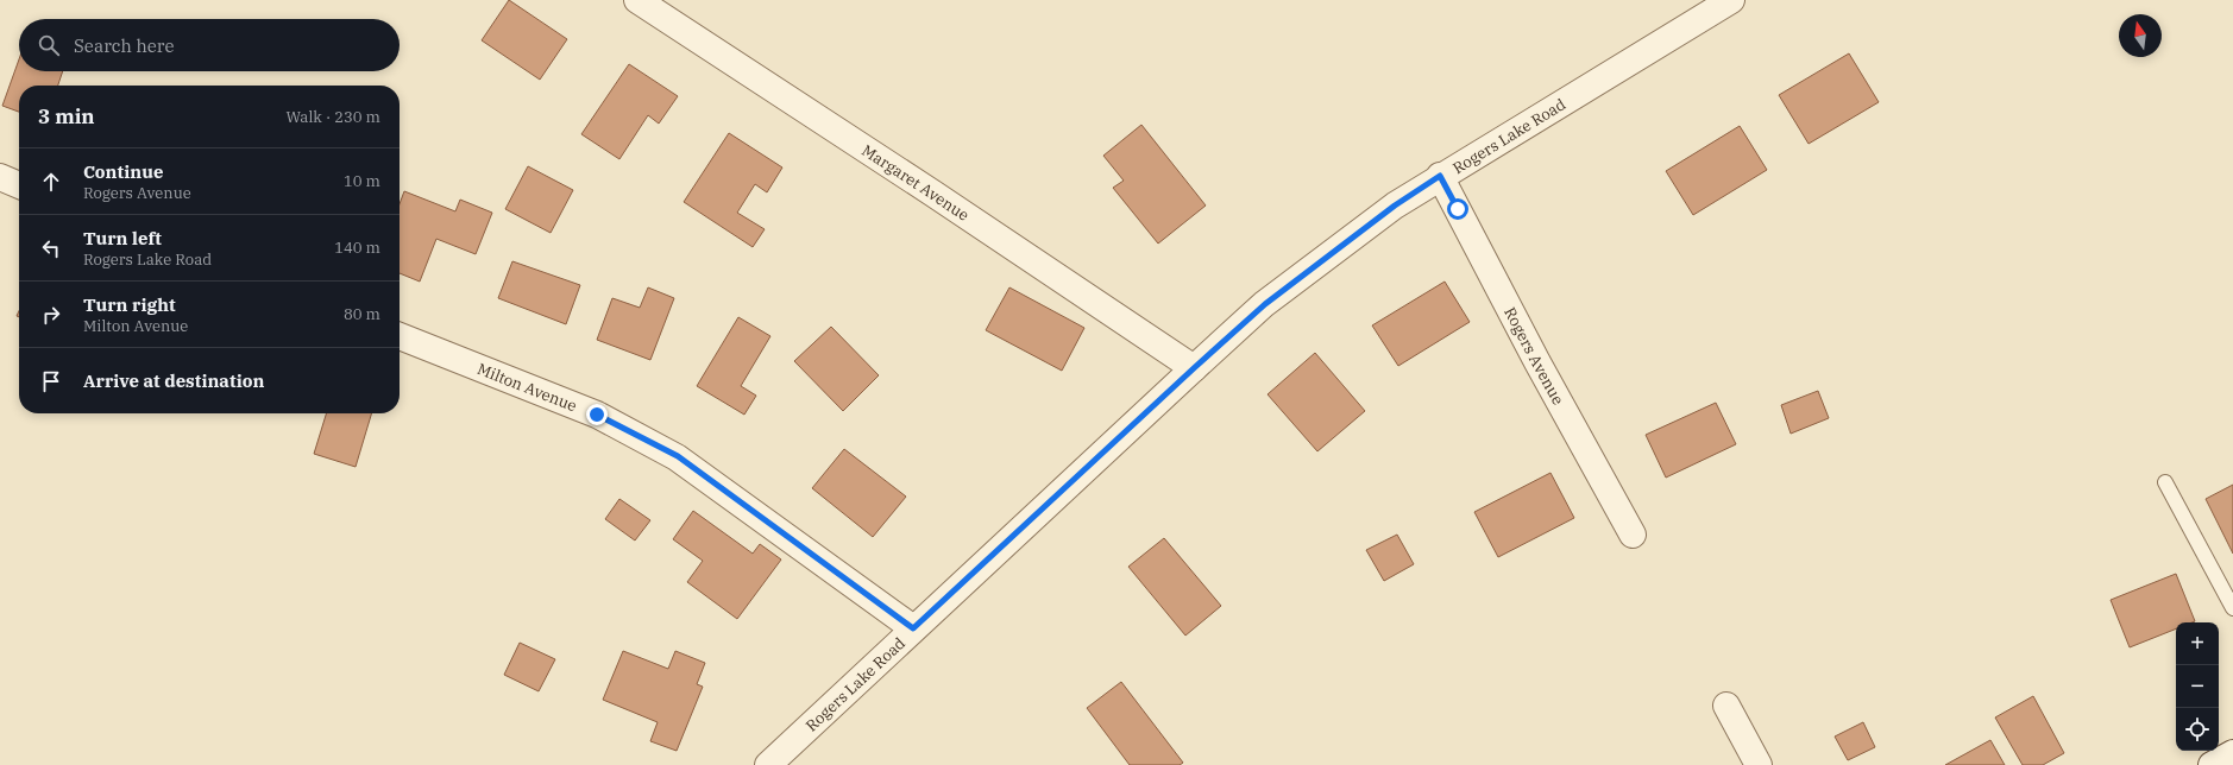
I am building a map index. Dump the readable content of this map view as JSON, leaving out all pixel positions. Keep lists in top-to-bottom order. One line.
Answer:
{"streets":{"street":["Rogers Lake Road","Margaret Avenue","Rogers Avenue","Milton Avenue"]},"crossings":[["Rogers Lake Road","Margaret Avenue"],["Rogers Lake Road","Rogers Avenue"],["Rogers Lake Road","Milton Avenue"]],"north":"top","page":{"search":"Search here","heading":["3 min","Walk · 230 m"],"list":[["Continue","Rogers Avenue","10 m"],["Turn left","Rogers Lake Road","140 m"],["Turn right","Milton Avenue","80 m"],"Arrive at destination"],"map_buttons":["+","−"]}}
